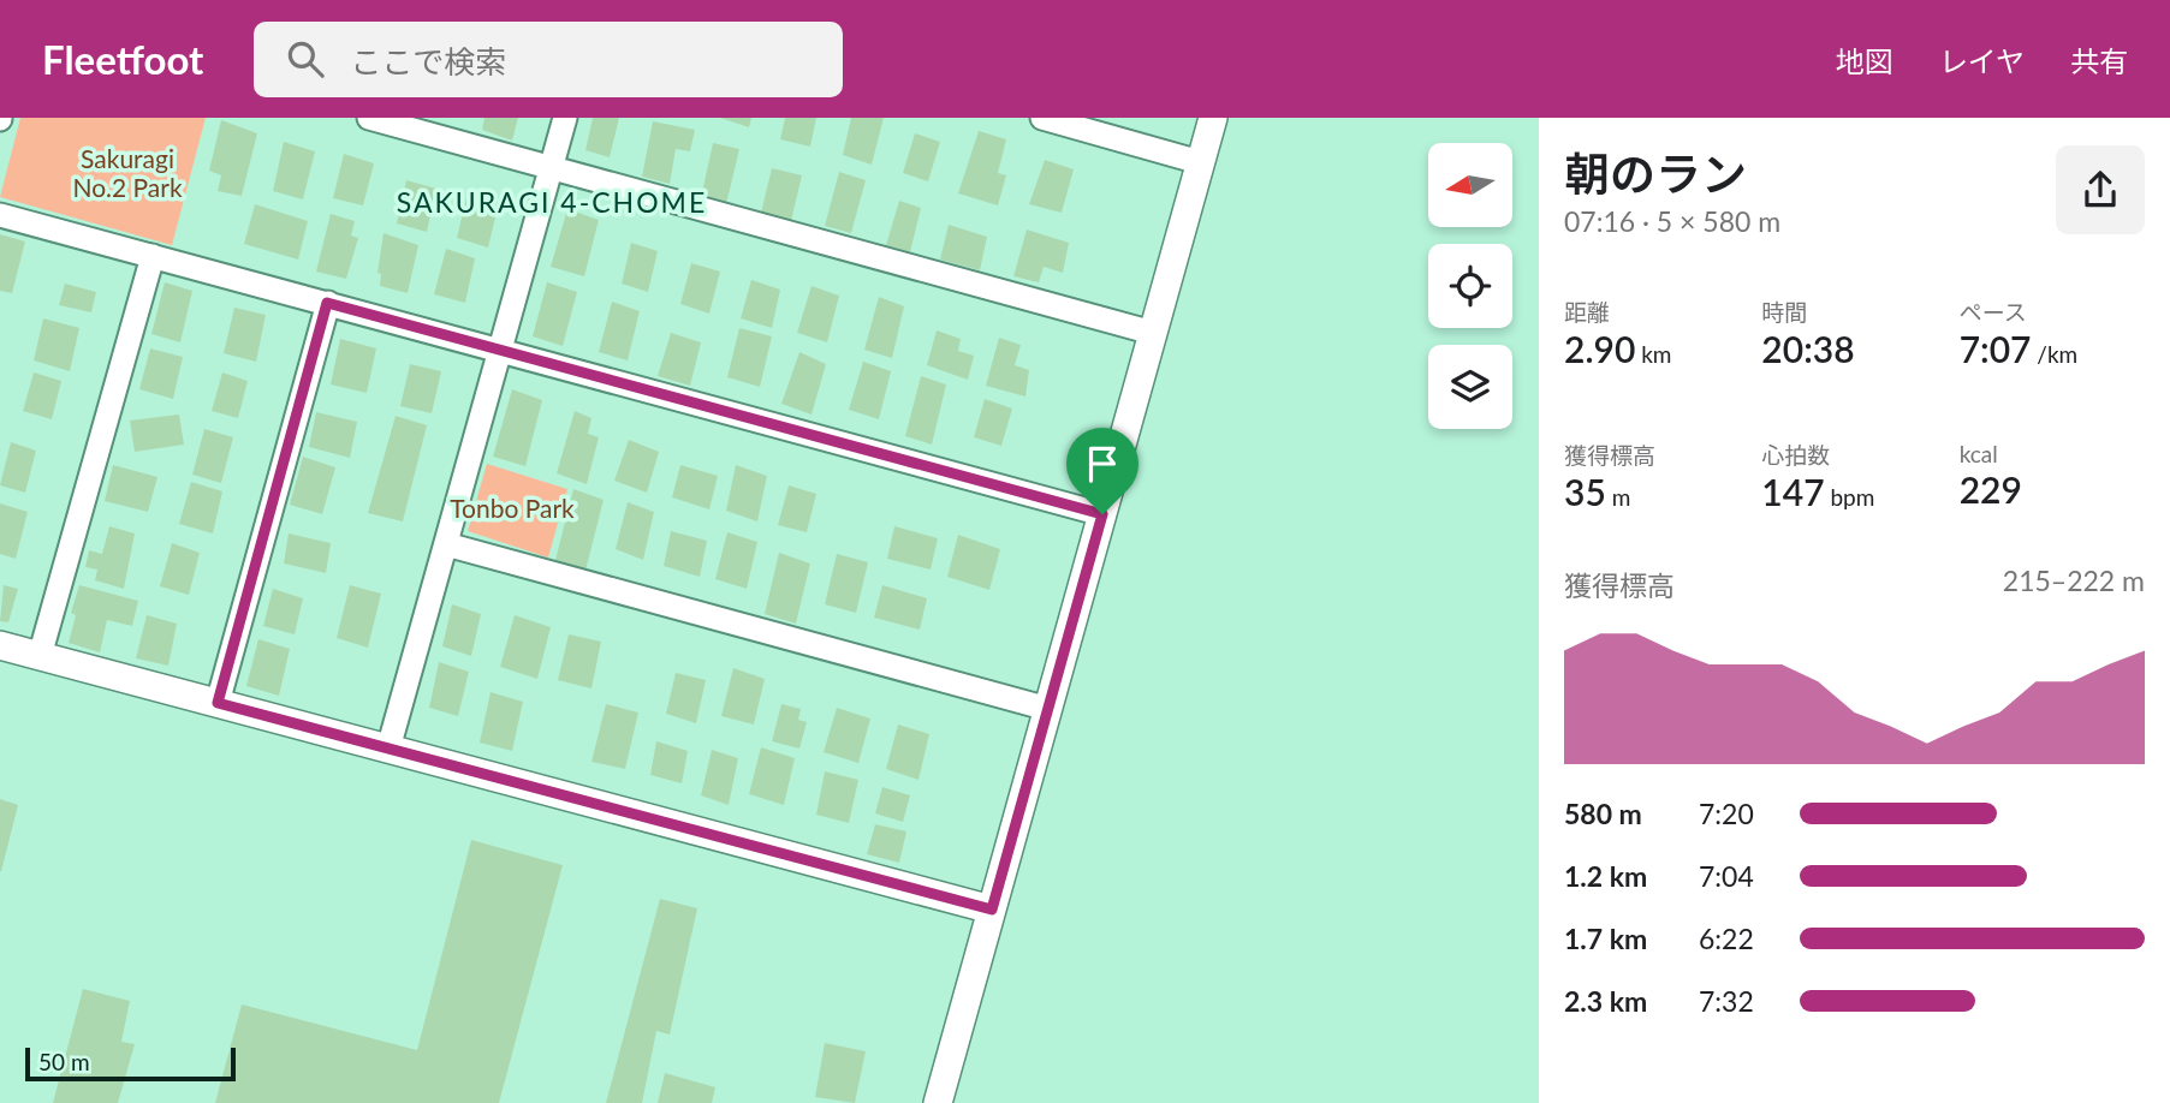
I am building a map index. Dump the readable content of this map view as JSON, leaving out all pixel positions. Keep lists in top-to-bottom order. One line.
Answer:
{"districts":["SAKURAGI 4-CHOME"],"parks":["Sakuragi No.2 Park","Tonbo Park"],"scale_bar":"50 m","north":"left","page":{"header":"Fleetfoot","search":"ここで検索","nav":["地図","レイヤ","共有"],"heading":["朝のラン","07:16 · 5 × 580 m"],"stats":[["距離","2.90 km"],["時間","20:38"],["ペース","7:07 /km"],["獲得標高","35 m"],["心拍数","147 bpm"],["kcal","229"]],"chart":["獲得標高","215–222 m"],"list":[{"name":"580 m","note":"7:20"},{"name":"1.2 km","note":"7:04"},{"name":"1.7 km","note":"6:22"},{"name":"2.3 km","note":"7:32"}],"scale":"50 m"}}
